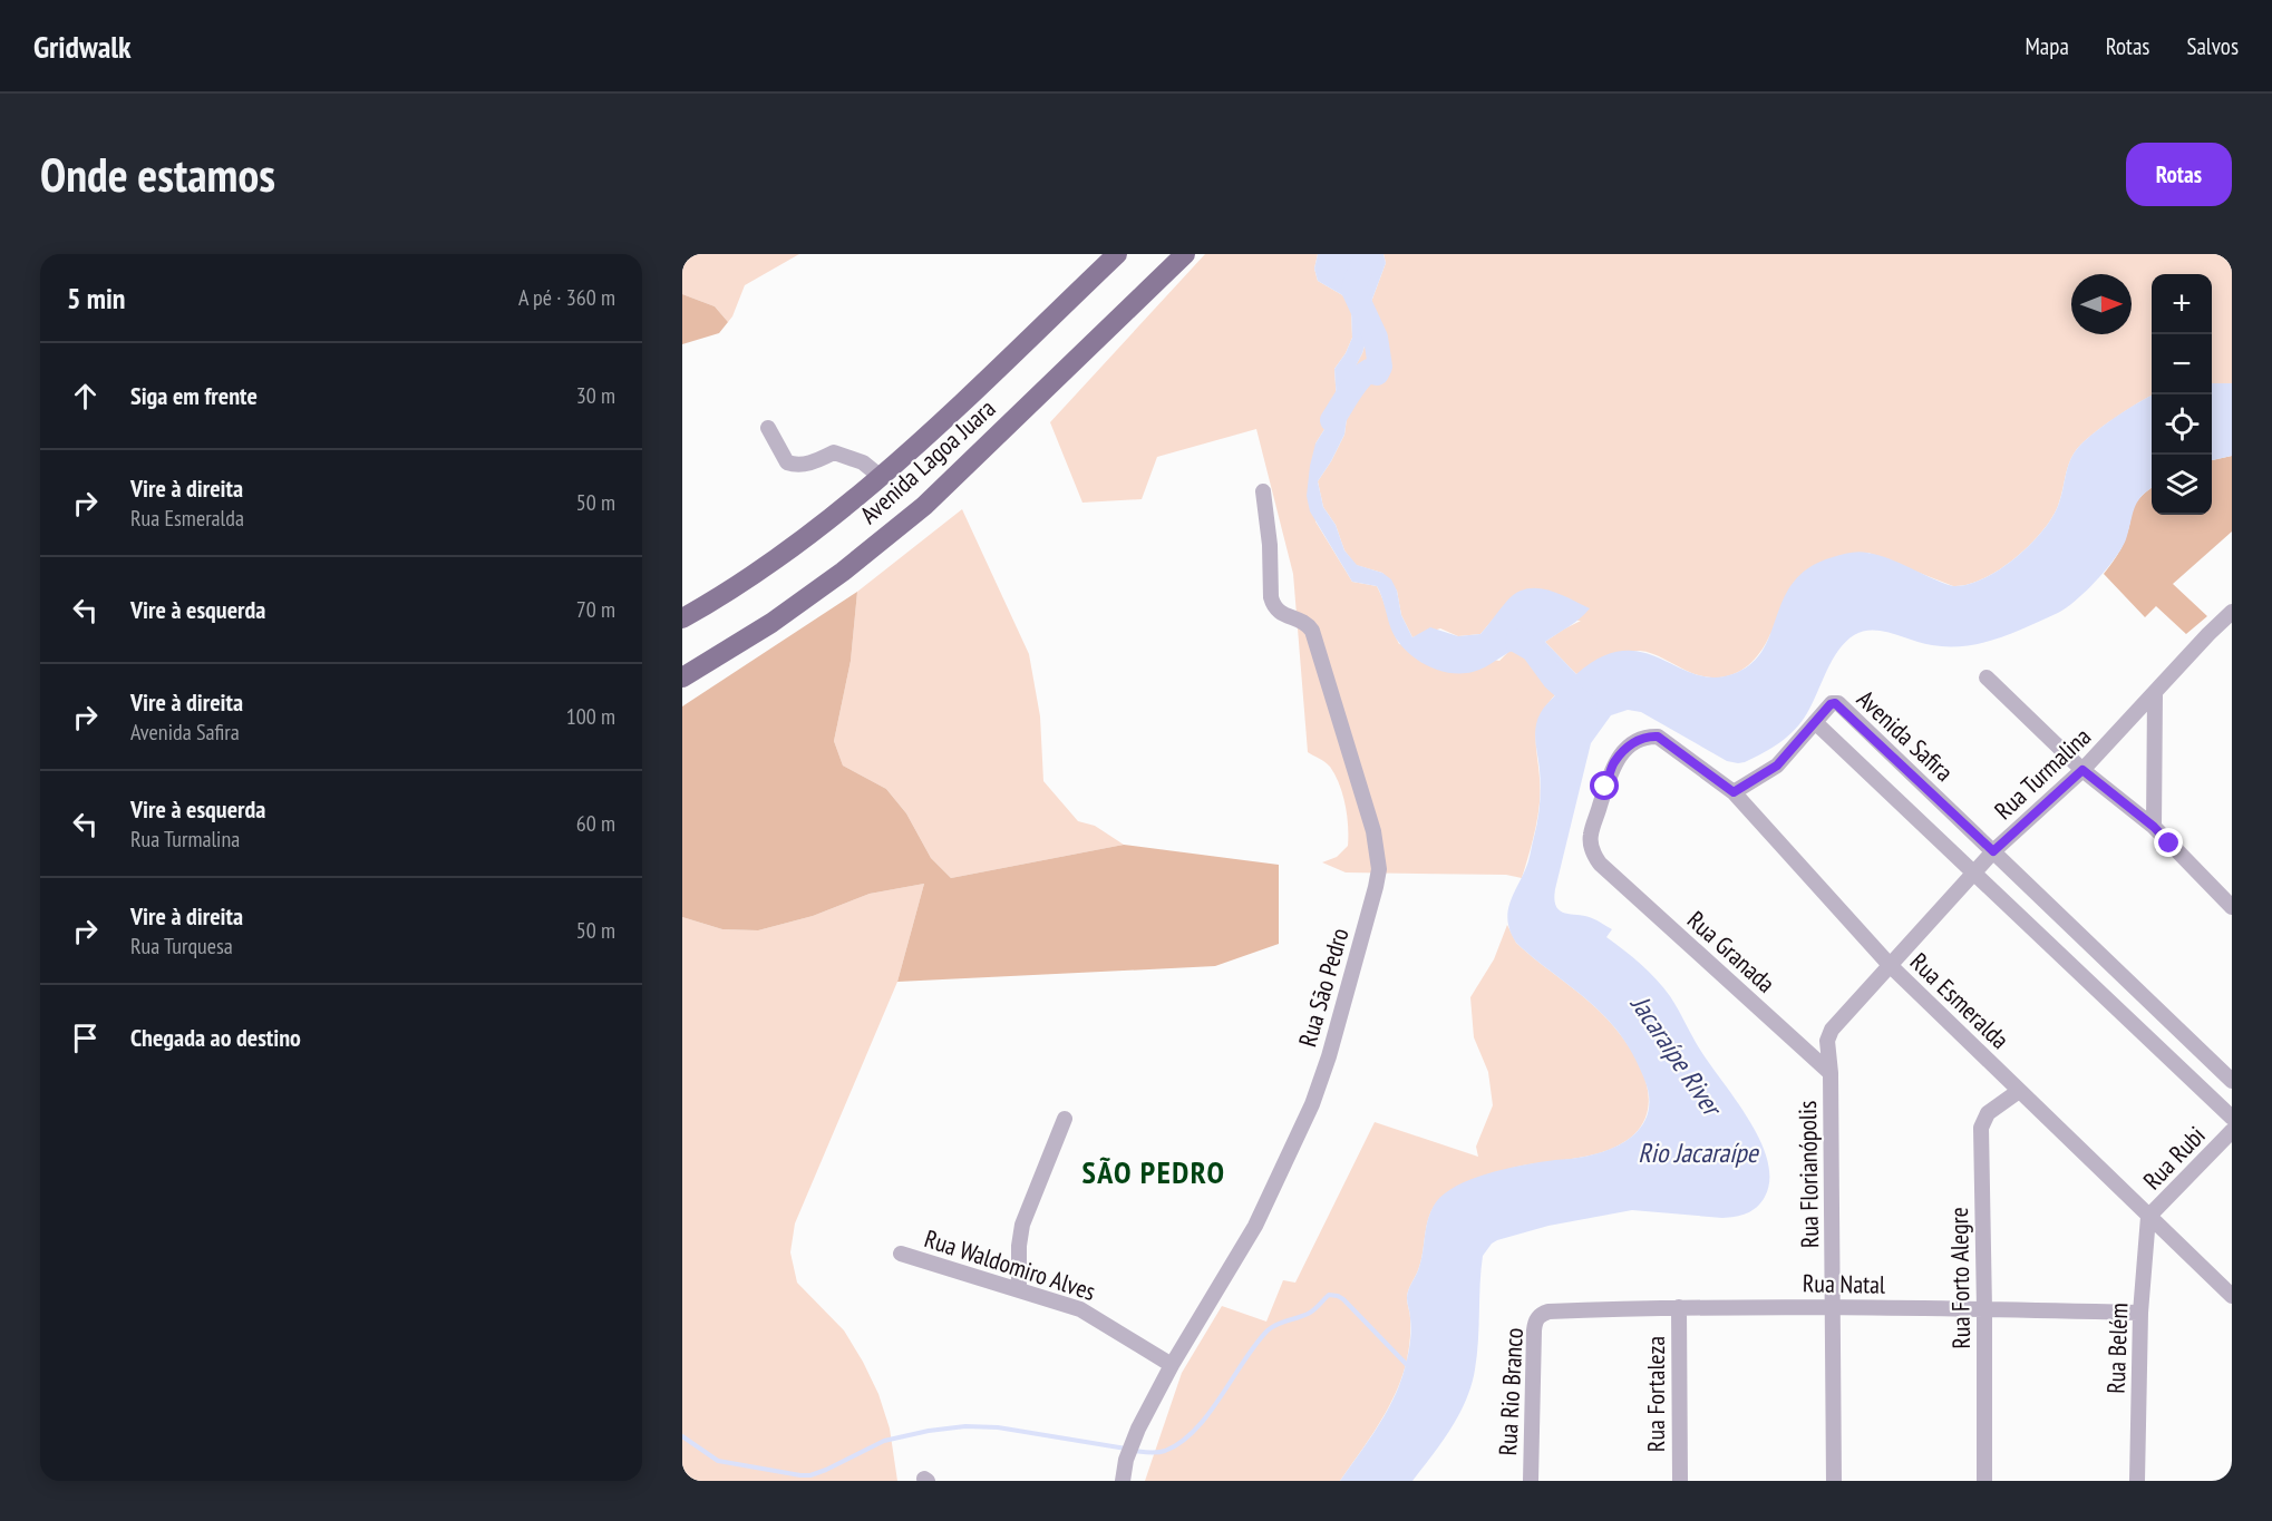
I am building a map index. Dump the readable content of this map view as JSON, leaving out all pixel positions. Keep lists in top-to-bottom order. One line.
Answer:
{"streets":{"main road":["Avenida Lagoa Juara"],"street":["Avenida Safira","Rua Turmalina","Rua Granada","Rua São Pedro","Rua Esmeralda","Rua Rubi","Rua Florianópolis","Rua Waldomiro Alves","Rua Forto Alegre","Rua Natal","Rua Belém","Rua Rio Branco","Rua Fortaleza"]},"crossings":[["Avenida Safira","Rua Turmalina"],["Rua Turmalina","Rua Esmeralda"],["Rua Turmalina","Rua Florianópolis"],["Rua Granada","Rua Esmeralda"],["Rua Granada","Rua Florianópolis"],["Rua São Pedro","Rua Waldomiro Alves"],["Rua Esmeralda","Rua Rubi"],["Rua Esmeralda","Rua Forto Alegre"],["Rua Esmeralda","Rua Belém"],["Rua Rubi","Rua Belém"],["Rua Florianópolis","Rua Natal"],["Rua Forto Alegre","Rua Natal"],["Rua Natal","Rua Belém"],["Rua Natal","Rua Rio Branco"],["Rua Natal","Rua Fortaleza"]],"districts":["SÃO PEDRO"],"water":["Jacaraípe River","Rio Jacaraípe"],"north":"right","page":{"header":"Gridwalk","nav":["Mapa","Rotas","Salvos"],"buttons":"Rotas","title":"Onde estamos","heading":["5 min","A pé · 360 m"],"map_buttons":["+","−"],"list":[["Siga em frente","30 m"],["Vire à direita","Rua Esmeralda","50 m"],["Vire à esquerda","70 m"],["Vire à direita","Avenida Safira","100 m"],["Vire à esquerda","Rua Turmalina","60 m"],["Vire à direita","Rua Turquesa","50 m"],"Chegada ao destino"]}}
